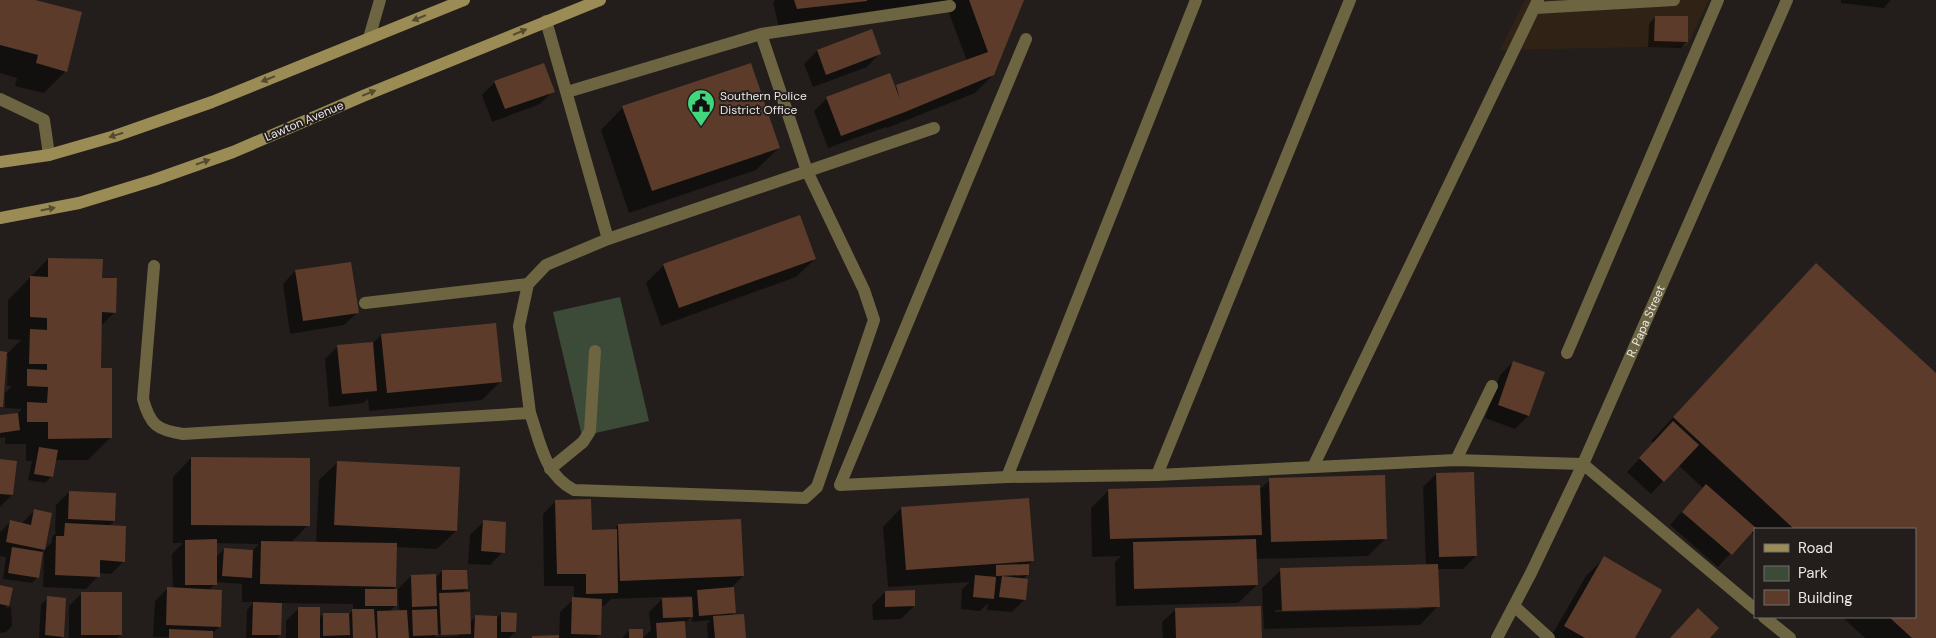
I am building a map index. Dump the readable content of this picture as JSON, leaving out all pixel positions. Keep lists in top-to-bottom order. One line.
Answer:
{"streets":{"main road":["Lawton Avenue"],"street":["R. Papa Street"]},"places":{"public building":["Southern Police District Office"]},"legend":["Road","Park","Building"]}
